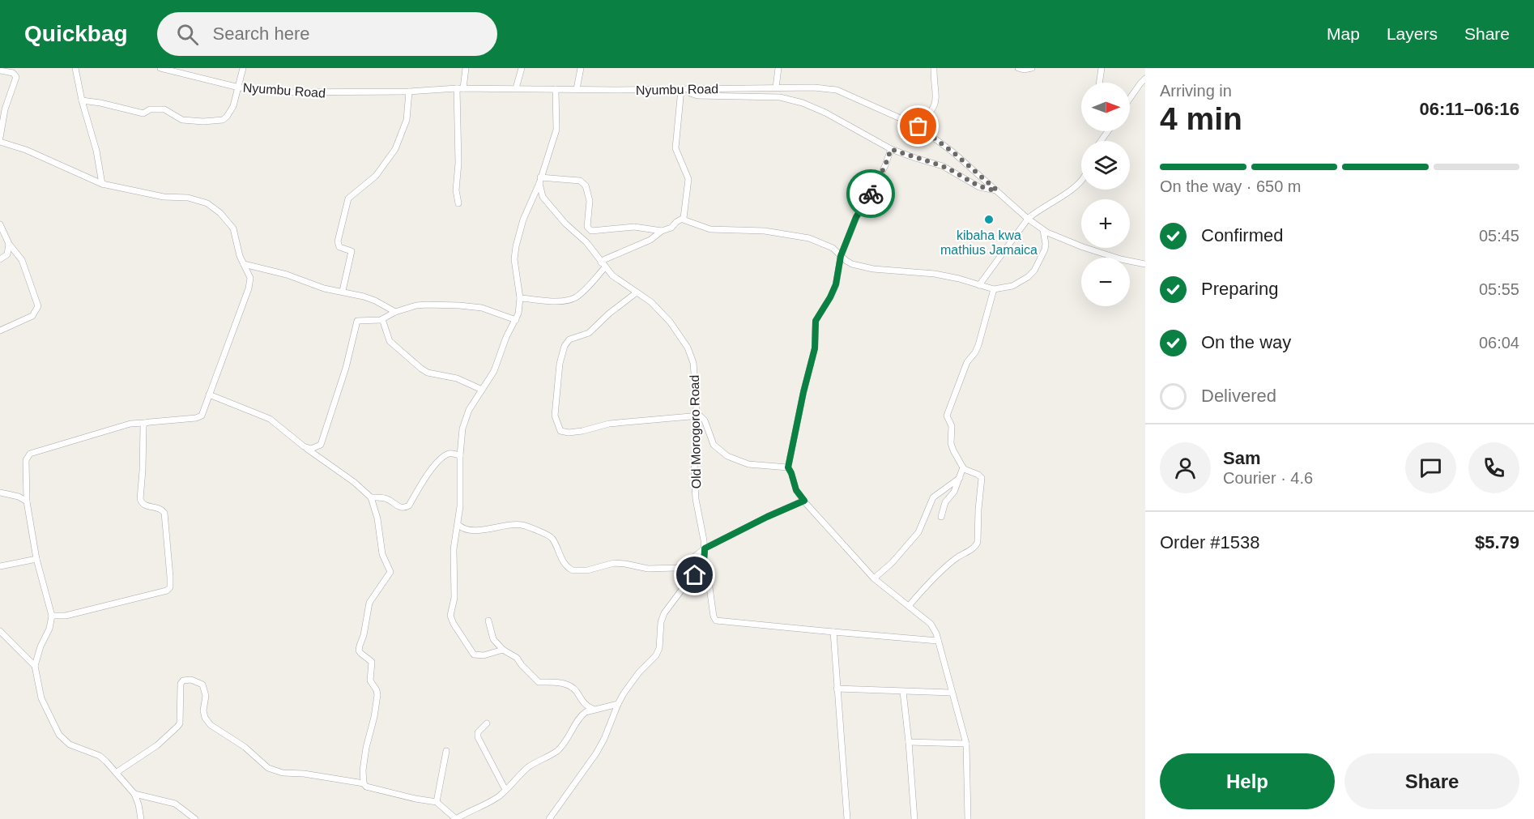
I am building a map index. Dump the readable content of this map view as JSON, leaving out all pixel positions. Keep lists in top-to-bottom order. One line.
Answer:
{"streets":{"street":["Nyumbu Road","Old Morogoro Road"]},"places":["kibaha kwa mathius Jamaica"],"north":"right","page":{"header":"Quickbag","search":"Search here","nav":["Map","Layers","Share"],"heading":["4 min","Arriving in","06:11–06:16"],"panel":["Sam","Courier · 4.6","Order #1538","$5.79"],"map_buttons":["+","−"],"bar":"On the way · 650 m","list":[["Confirmed","05:45"],["Preparing","05:55"],["On the way","06:04"],"Delivered"],"buttons":["Help","Share"]}}
